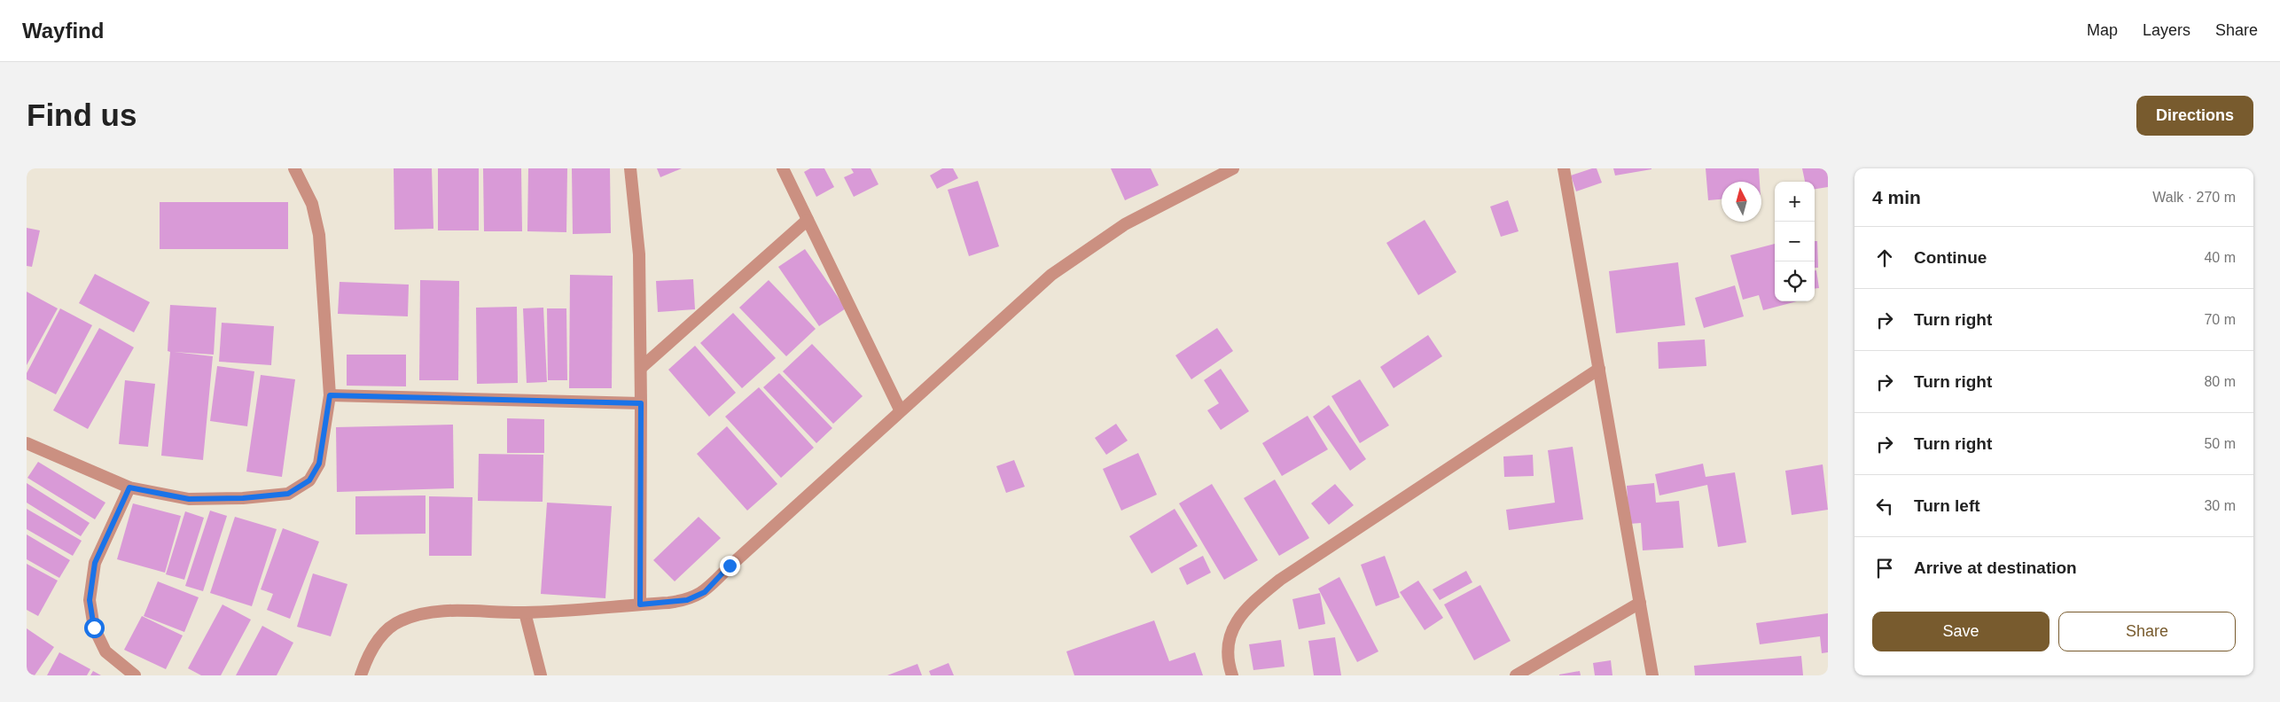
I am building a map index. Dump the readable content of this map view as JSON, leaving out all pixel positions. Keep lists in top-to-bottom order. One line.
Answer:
{"north":"top","page":{"header":"Wayfind","nav":["Map","Layers","Share"],"buttons":["Directions",["Save","Share"]],"title":"Find us","heading":["4 min","Walk · 270 m"],"map_buttons":["+","−"],"list":[["Continue","40 m"],["Turn right","70 m"],["Turn right","80 m"],["Turn right","50 m"],["Turn left","30 m"],"Arrive at destination"]}}
